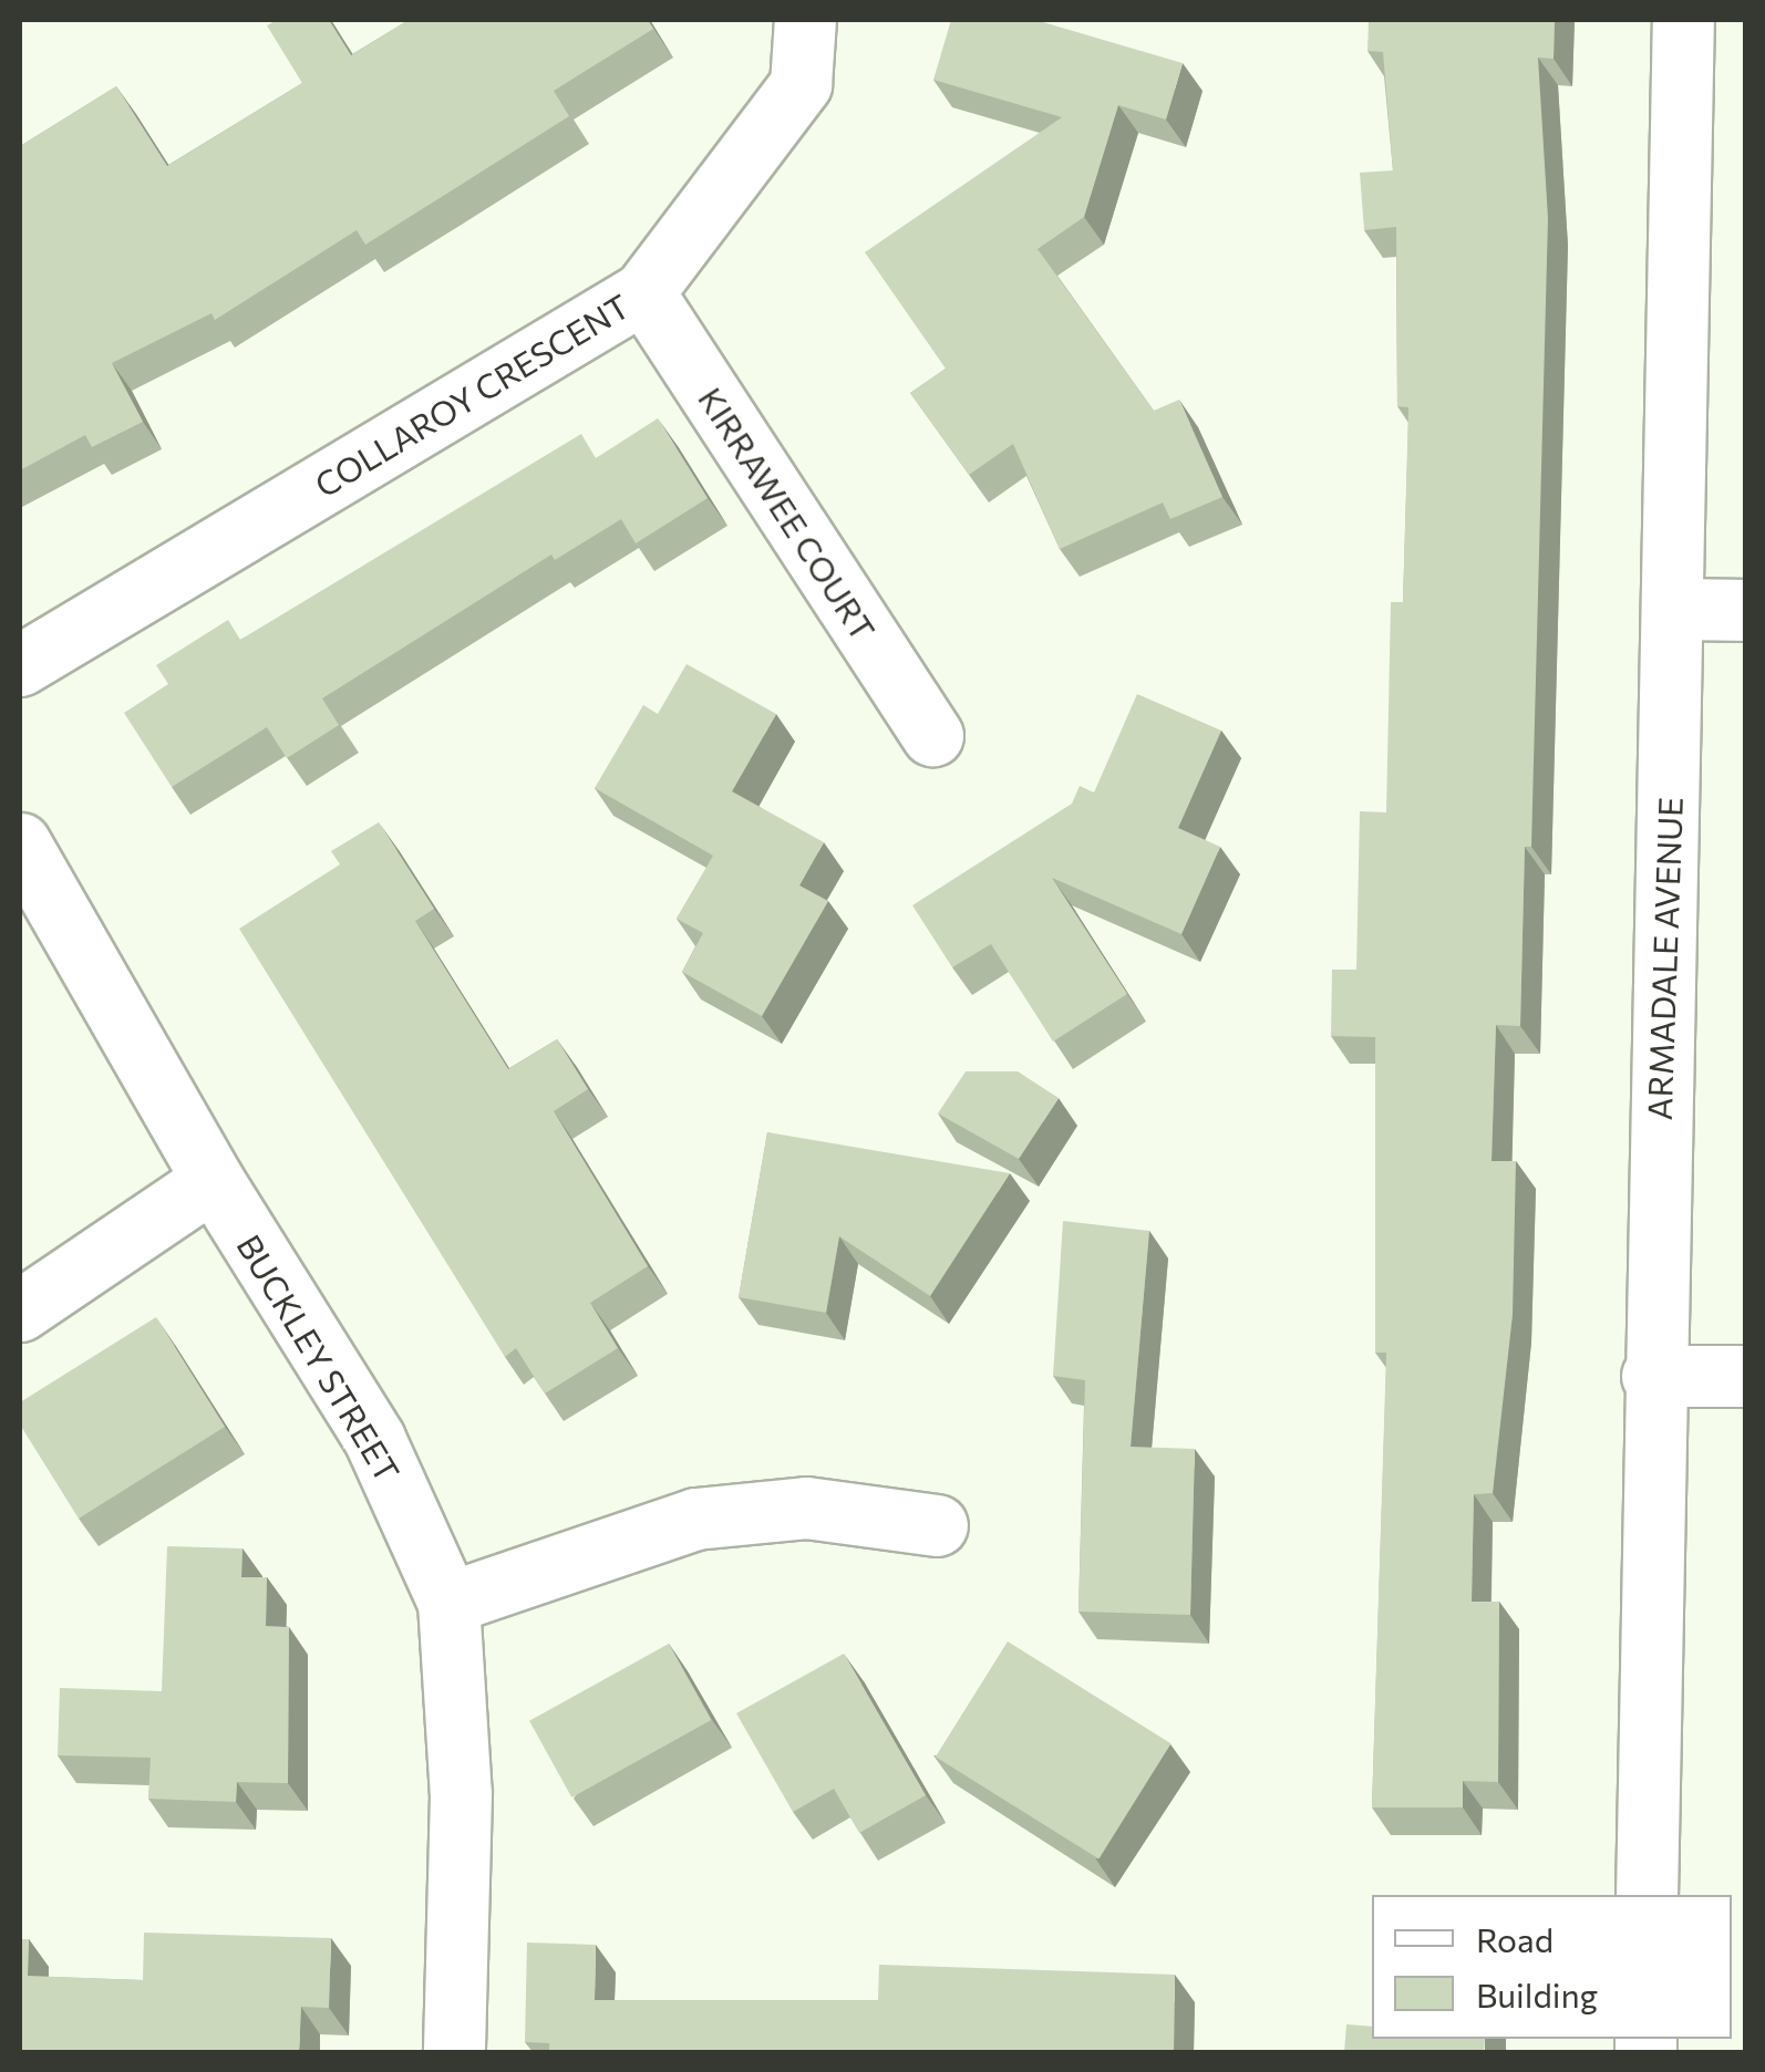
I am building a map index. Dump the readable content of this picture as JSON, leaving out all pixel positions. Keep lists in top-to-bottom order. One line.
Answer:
{"streets":{"street":["COLLAROY CRESCENT","KIRRAWEE COURT","ARMADALE AVENUE","BUCKLEY STREET"]},"crossings":[["COLLAROY CRESCENT","KIRRAWEE COURT"]],"legend":["Road","Building"]}
